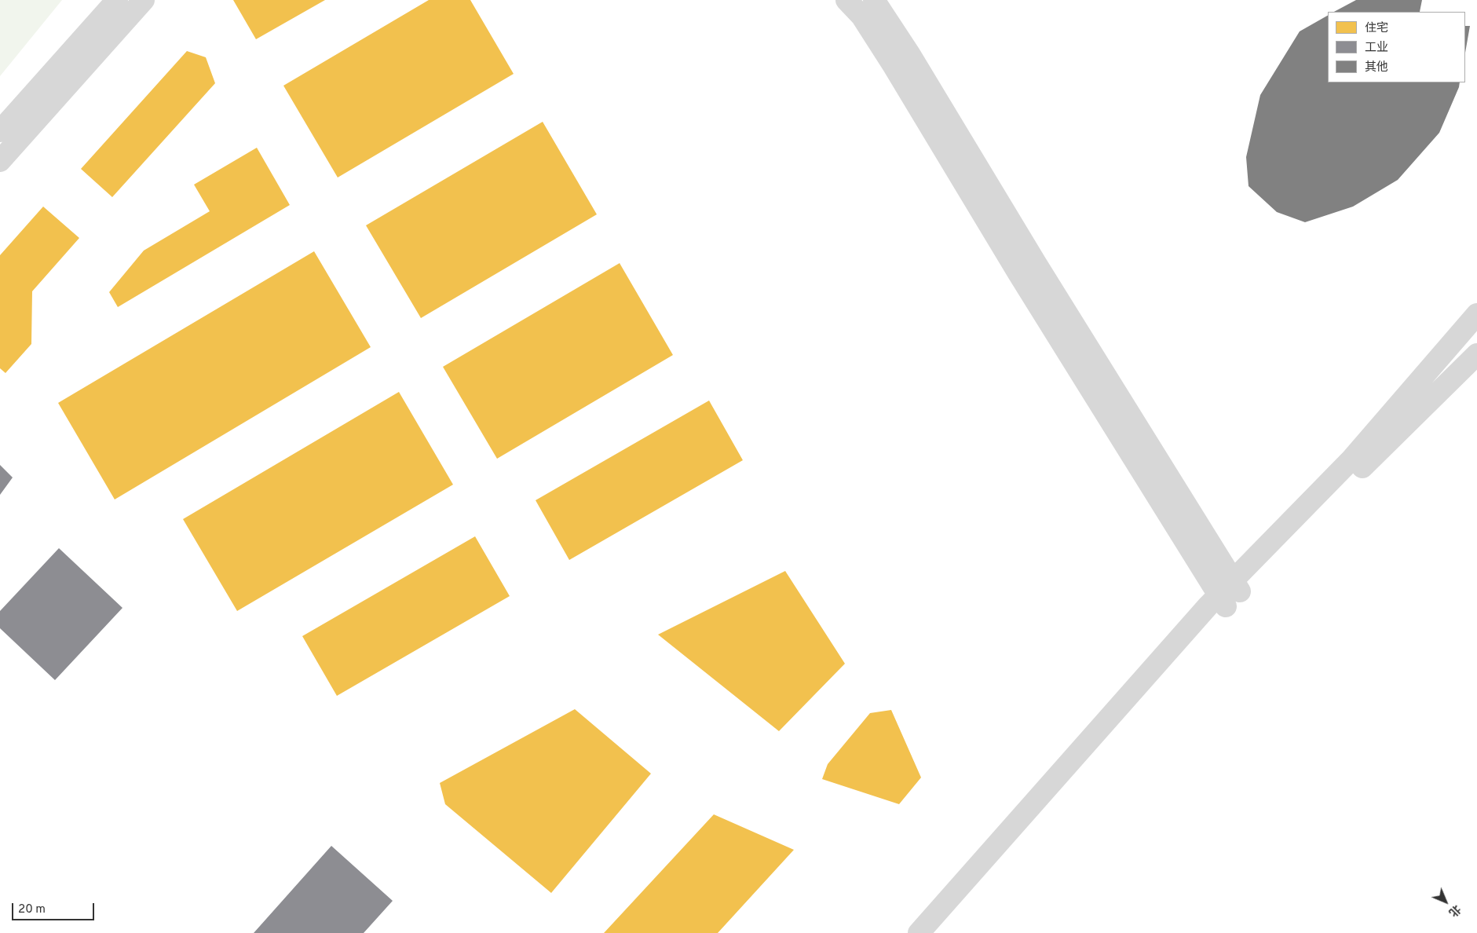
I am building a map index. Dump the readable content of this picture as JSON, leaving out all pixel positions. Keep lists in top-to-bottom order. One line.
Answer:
{"legend":["住宅","工业","其他"],"scale_bar":"20 m","north":"bottom right"}
